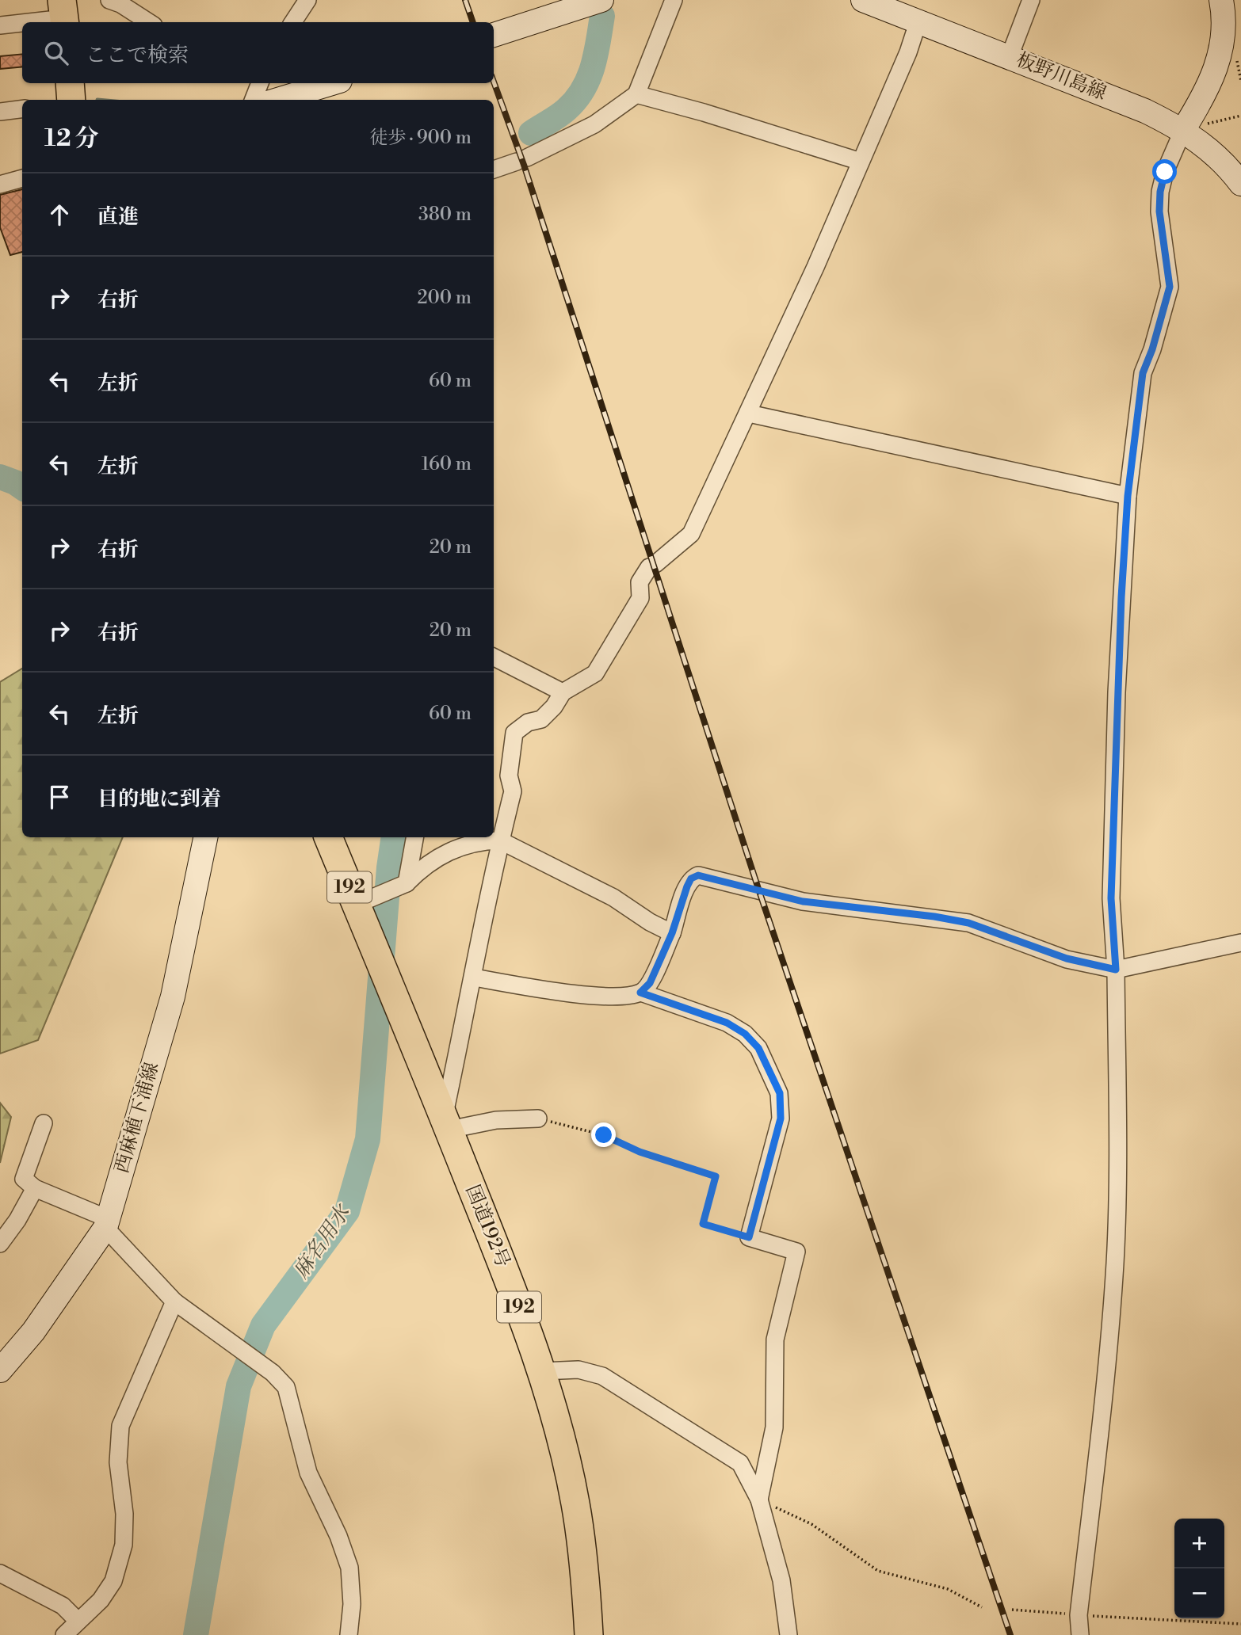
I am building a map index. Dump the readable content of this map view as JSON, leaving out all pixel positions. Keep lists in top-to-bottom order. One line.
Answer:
{"streets":{"highway":["192","国道192号"],"main road":["板野川島線","西麻植下浦線"]},"water":["麻名用水"],"page":{"search":"ここで検索","heading":["12 分","徒歩 · 900 m"],"list":[["直進","380 m"],["右折","200 m"],["左折","60 m"],["左折","160 m"],["右折","20 m"],["右折","20 m"],["左折","60 m"],"目的地に到着"],"map_buttons":["+","−"]}}
